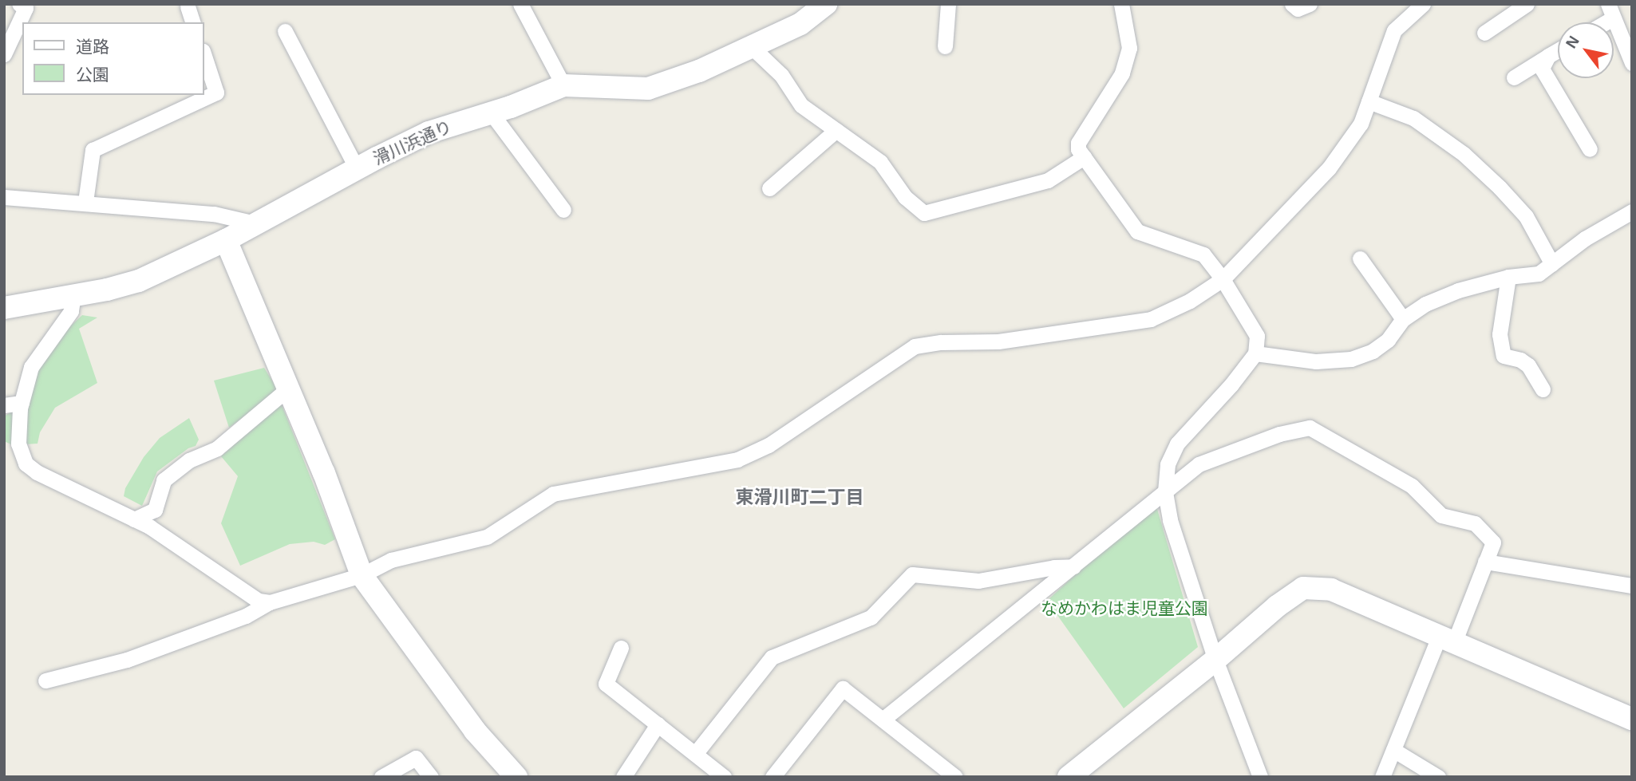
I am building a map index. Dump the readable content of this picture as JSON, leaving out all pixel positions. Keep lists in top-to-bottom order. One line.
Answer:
{"streets":{"street":["滑川浜通り"]},"districts":["東滑川町二丁目"],"parks":["なめかわはま児童公園"],"legend":["道路","公園"],"north":"top left"}
